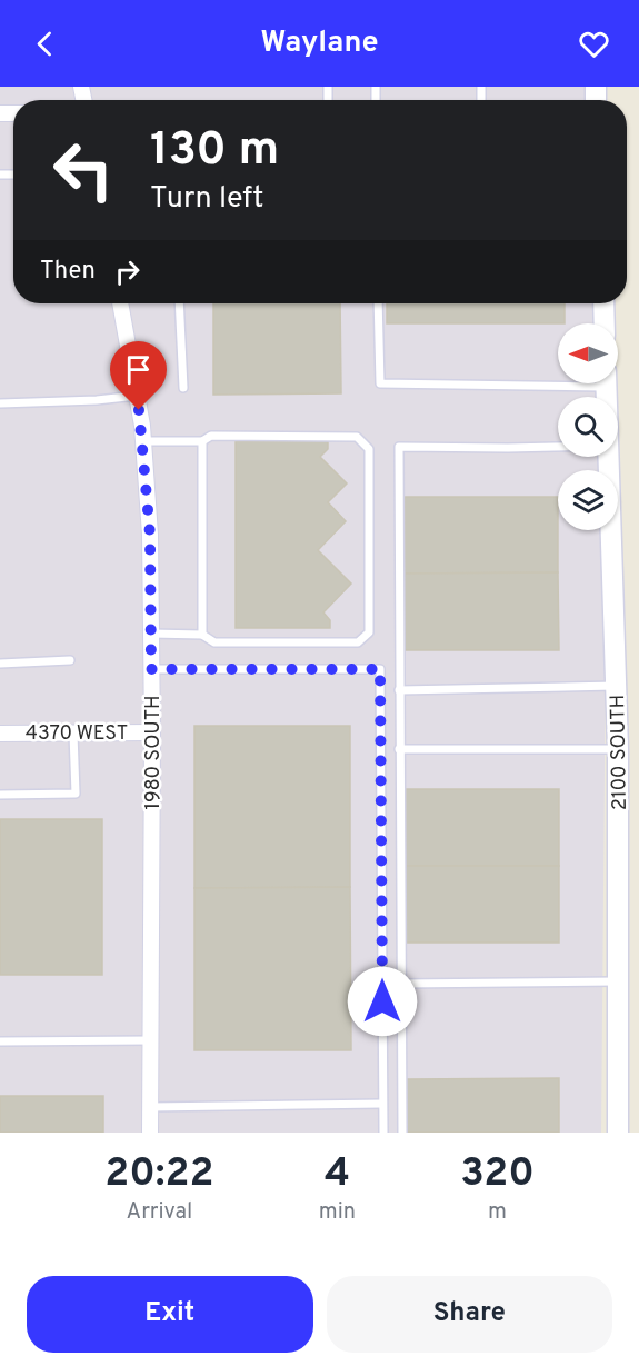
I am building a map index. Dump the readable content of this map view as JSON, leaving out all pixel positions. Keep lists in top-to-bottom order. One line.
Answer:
{"streets":{"street":["4370 WEST","1980 SOUTH","2100 SOUTH"]},"crossings":[["4370 WEST","1980 SOUTH"]],"north":"left","page":{"header":"Waylane","turn":["130 m","Turn left"],"then":"Then","eta":["20:22","Arrival","4","min","320","m"],"buttons":["Exit","Share"]}}
